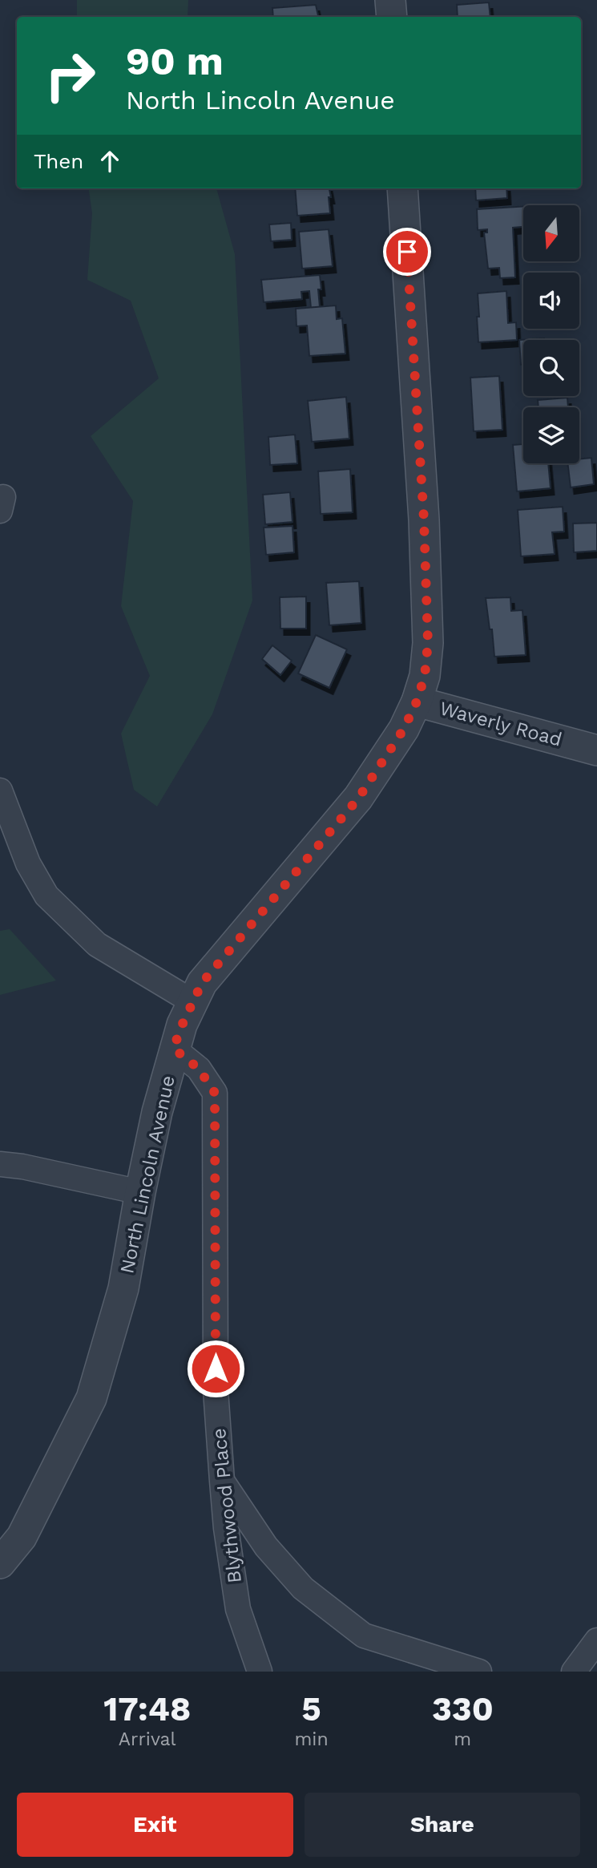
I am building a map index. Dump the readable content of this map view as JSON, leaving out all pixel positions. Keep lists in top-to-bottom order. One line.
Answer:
{"streets":{"street":["Waverly Road","North Lincoln Avenue","Blythwood Place"]},"crossings":[["Waverly Road","North Lincoln Avenue"],["North Lincoln Avenue","Blythwood Place"]],"north":"bottom","page":{"turn":["90 m","North Lincoln Avenue"],"then":"Then","eta":["17:48","Arrival","5","min","330","m"],"buttons":["Exit","Share"]}}
